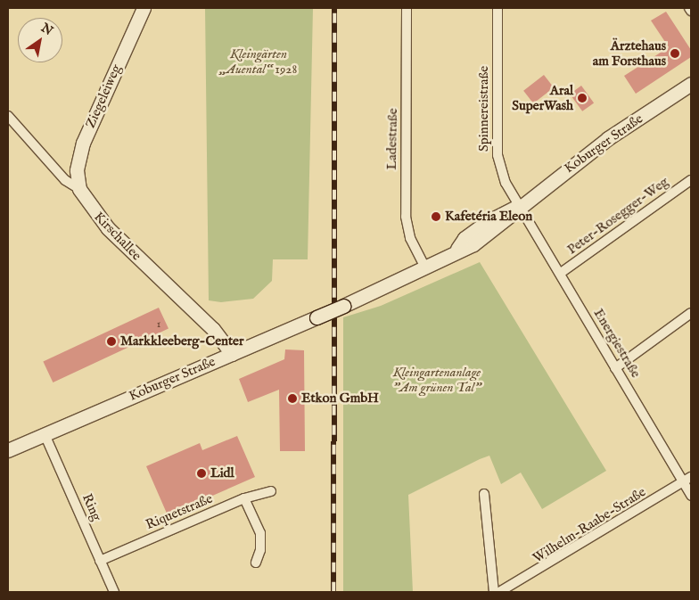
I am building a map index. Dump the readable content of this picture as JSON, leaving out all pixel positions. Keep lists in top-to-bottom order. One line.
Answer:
{"streets":{"main road":["Ziegeleiweg","Koburger Straße","Kirschallee"],"street":["Spinnereistraße","Ladestraße","Peter-Rosegger-Weg","Energiestraße","Ring","Riquetstraße","Wilhelm-Raabe-Straße"]},"crossings":[["Ziegeleiweg","Kirschallee"],["Spinnereistraße","Koburger Straße"],["Spinnereistraße","Energiestraße"],["Ladestraße","Koburger Straße"],["Koburger Straße","Kirschallee"],["Koburger Straße","Energiestraße"],["Koburger Straße","Ring"],["Peter-Rosegger-Weg","Energiestraße"],["Energiestraße","Wilhelm-Raabe-Straße"],["Ring","Riquetstraße"]],"parks":["Kleingärten „Auental“ 1928","Kleingartenanlage \"Am grünen Tal\""],"places":["Ärztehaus am Forsthaus","Aral SuperWash","Kafetéria Eleon","Markkleeberg-Center","Etkon GmbH","Lidl"],"house_numbers":["1"],"north":"top right"}
